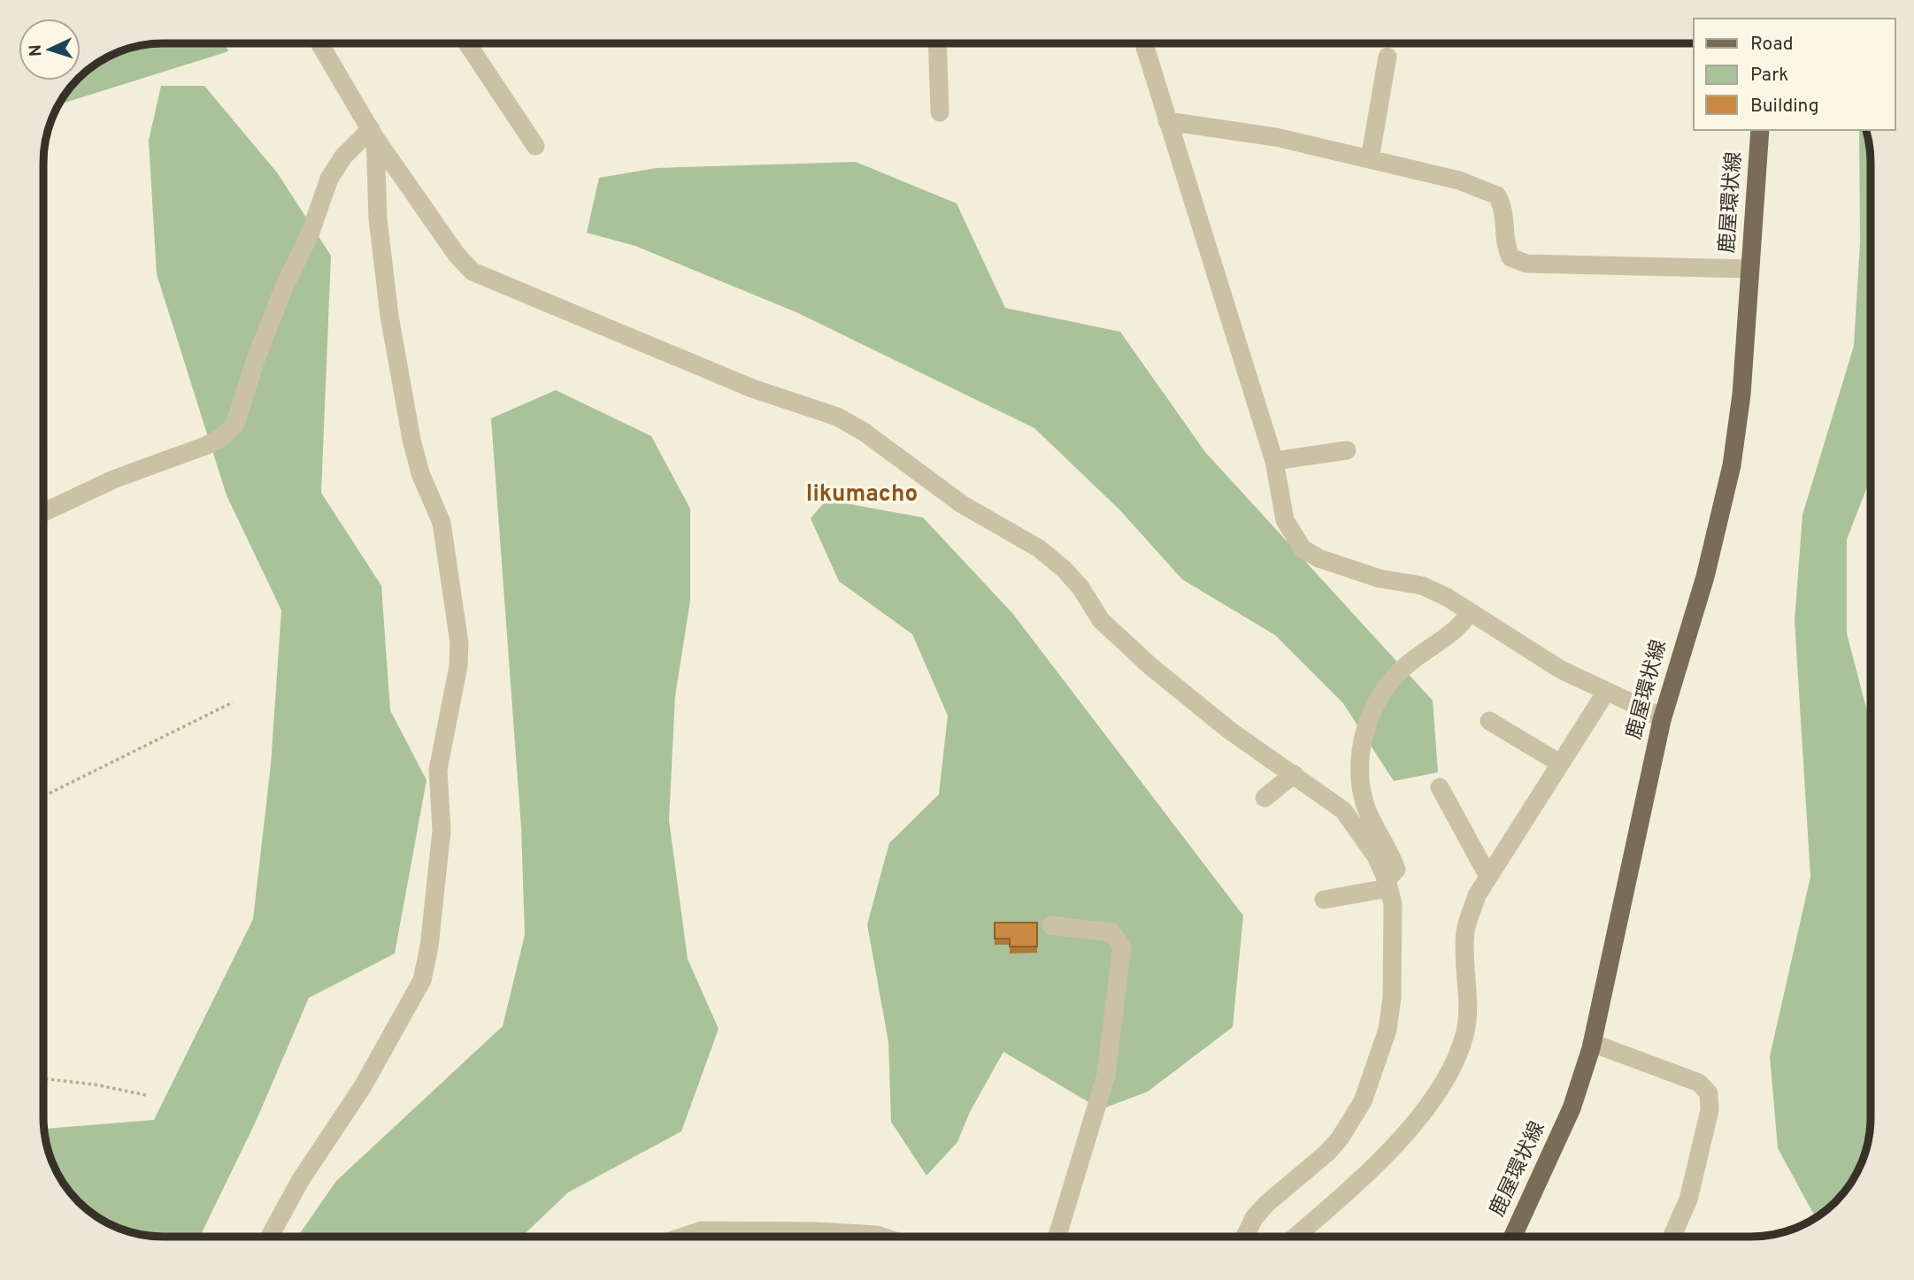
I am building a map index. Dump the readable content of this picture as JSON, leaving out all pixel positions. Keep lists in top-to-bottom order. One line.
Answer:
{"streets":{"main road":["鹿屋環状線"]},"districts":["Iikumacho"],"legend":["Road","Park","Building"],"north":"left"}
